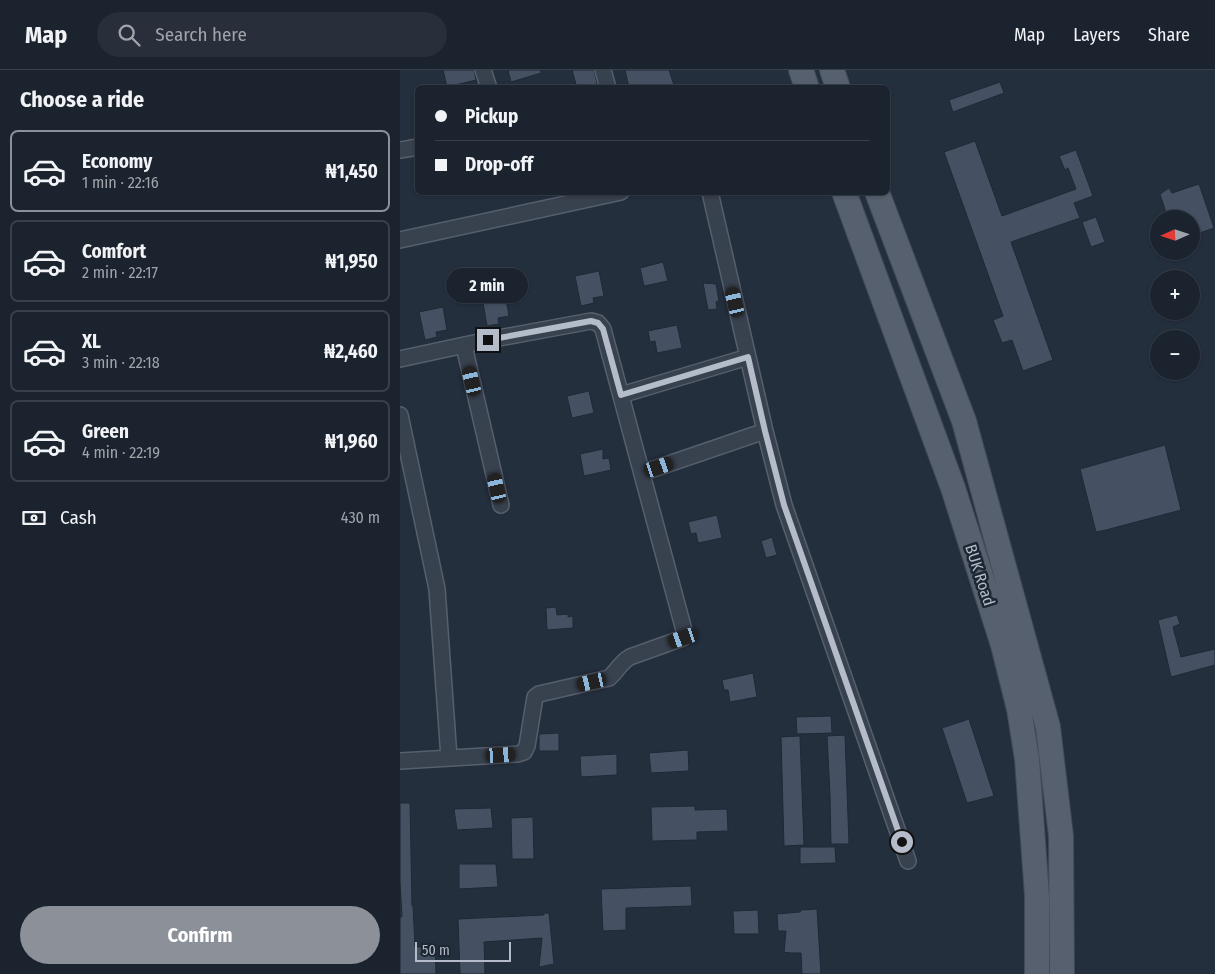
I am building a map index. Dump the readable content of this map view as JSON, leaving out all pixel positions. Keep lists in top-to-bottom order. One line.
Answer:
{"streets":{"main road":["BUK Road"]},"scale_bar":"50 m","north":"left","page":{"header":"Map","search":"Search here","nav":["Map","Layers","Share"],"heading":"Choose a ride","banner":["Pickup","Drop-off"],"list":[{"name":"Economy","note":"1 min · 22:16","value":"₦1,450"},{"name":"Comfort","note":"2 min · 22:17","value":"₦1,950"},{"name":"XL","note":"3 min · 22:18","value":"₦2,460"},{"name":"Green","note":"4 min · 22:19","value":"₦1,960"}],"map_buttons":["+","−"],"bubble":"2 min","pay":["Cash","430 m"],"buttons":"Confirm","scale":"50 m"}}
